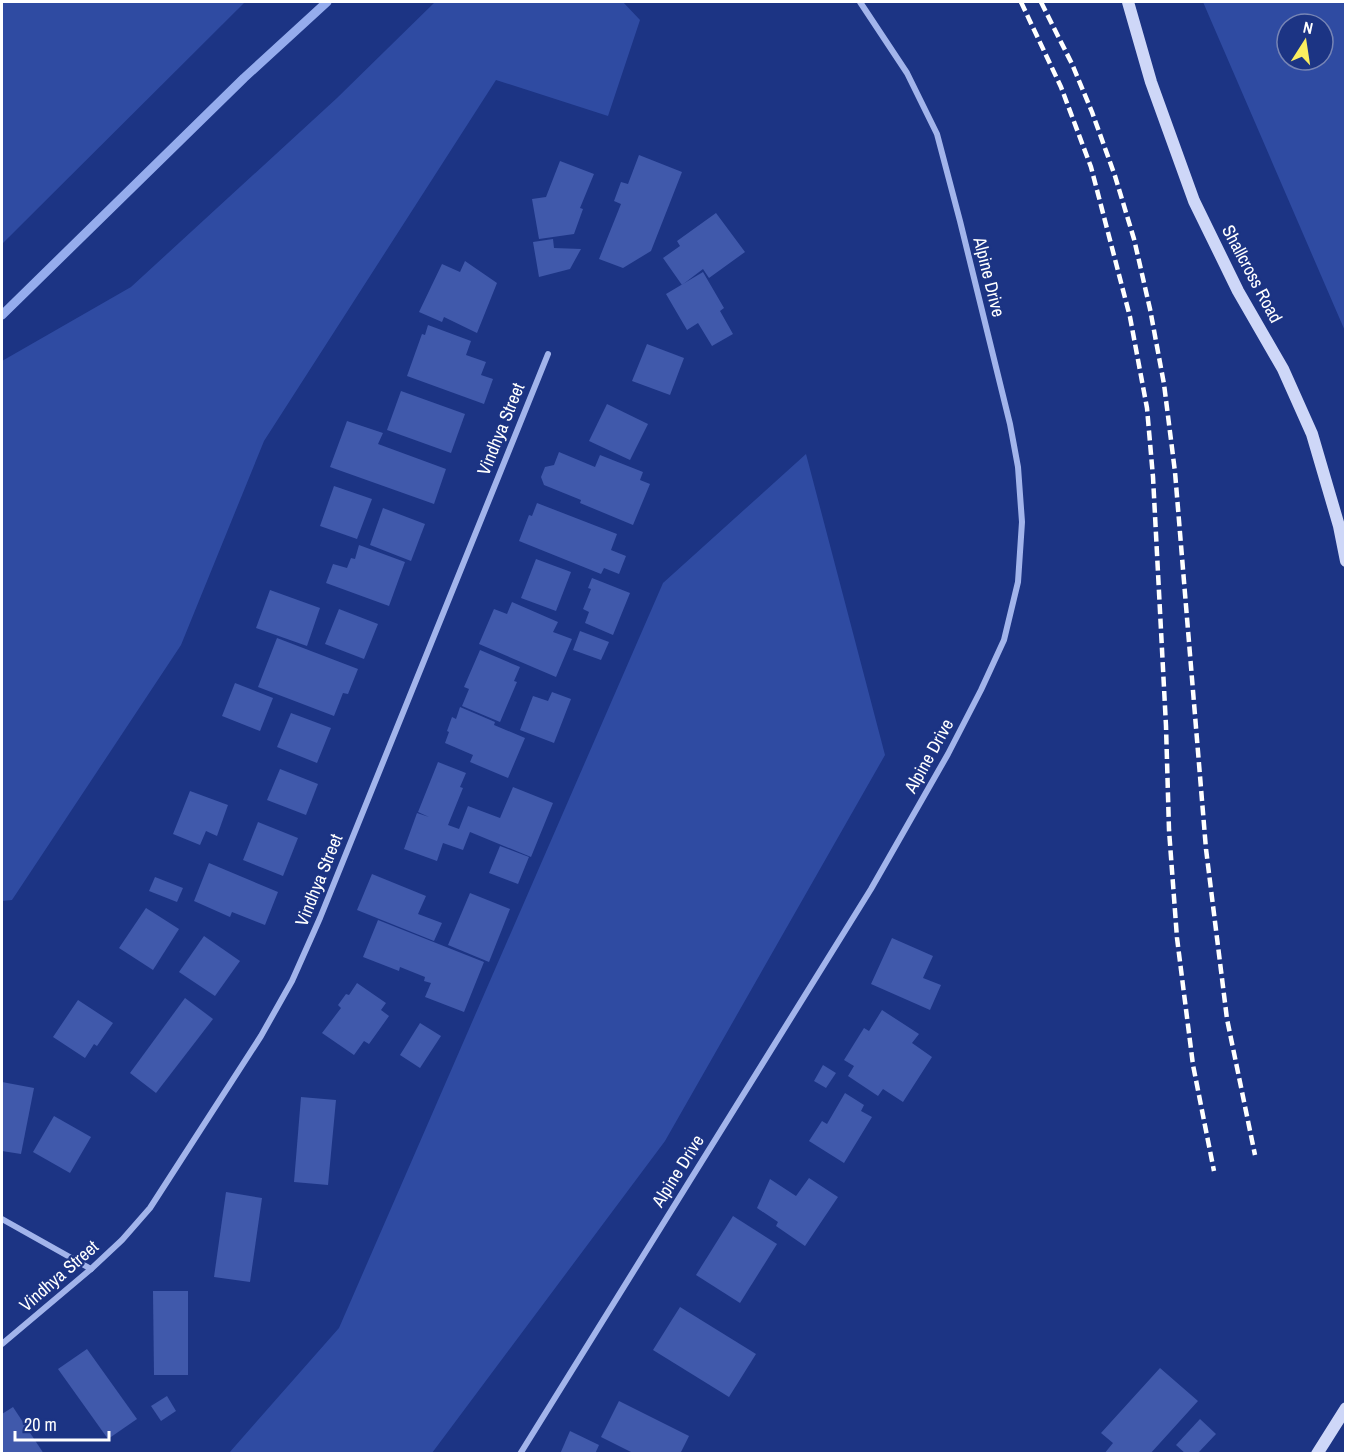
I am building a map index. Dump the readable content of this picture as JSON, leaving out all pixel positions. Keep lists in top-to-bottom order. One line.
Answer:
{"streets":{"street":["Shallcross Road","Alpine Drive","Vindhya Street"]},"scale_bar":"20 m","north":"top"}
